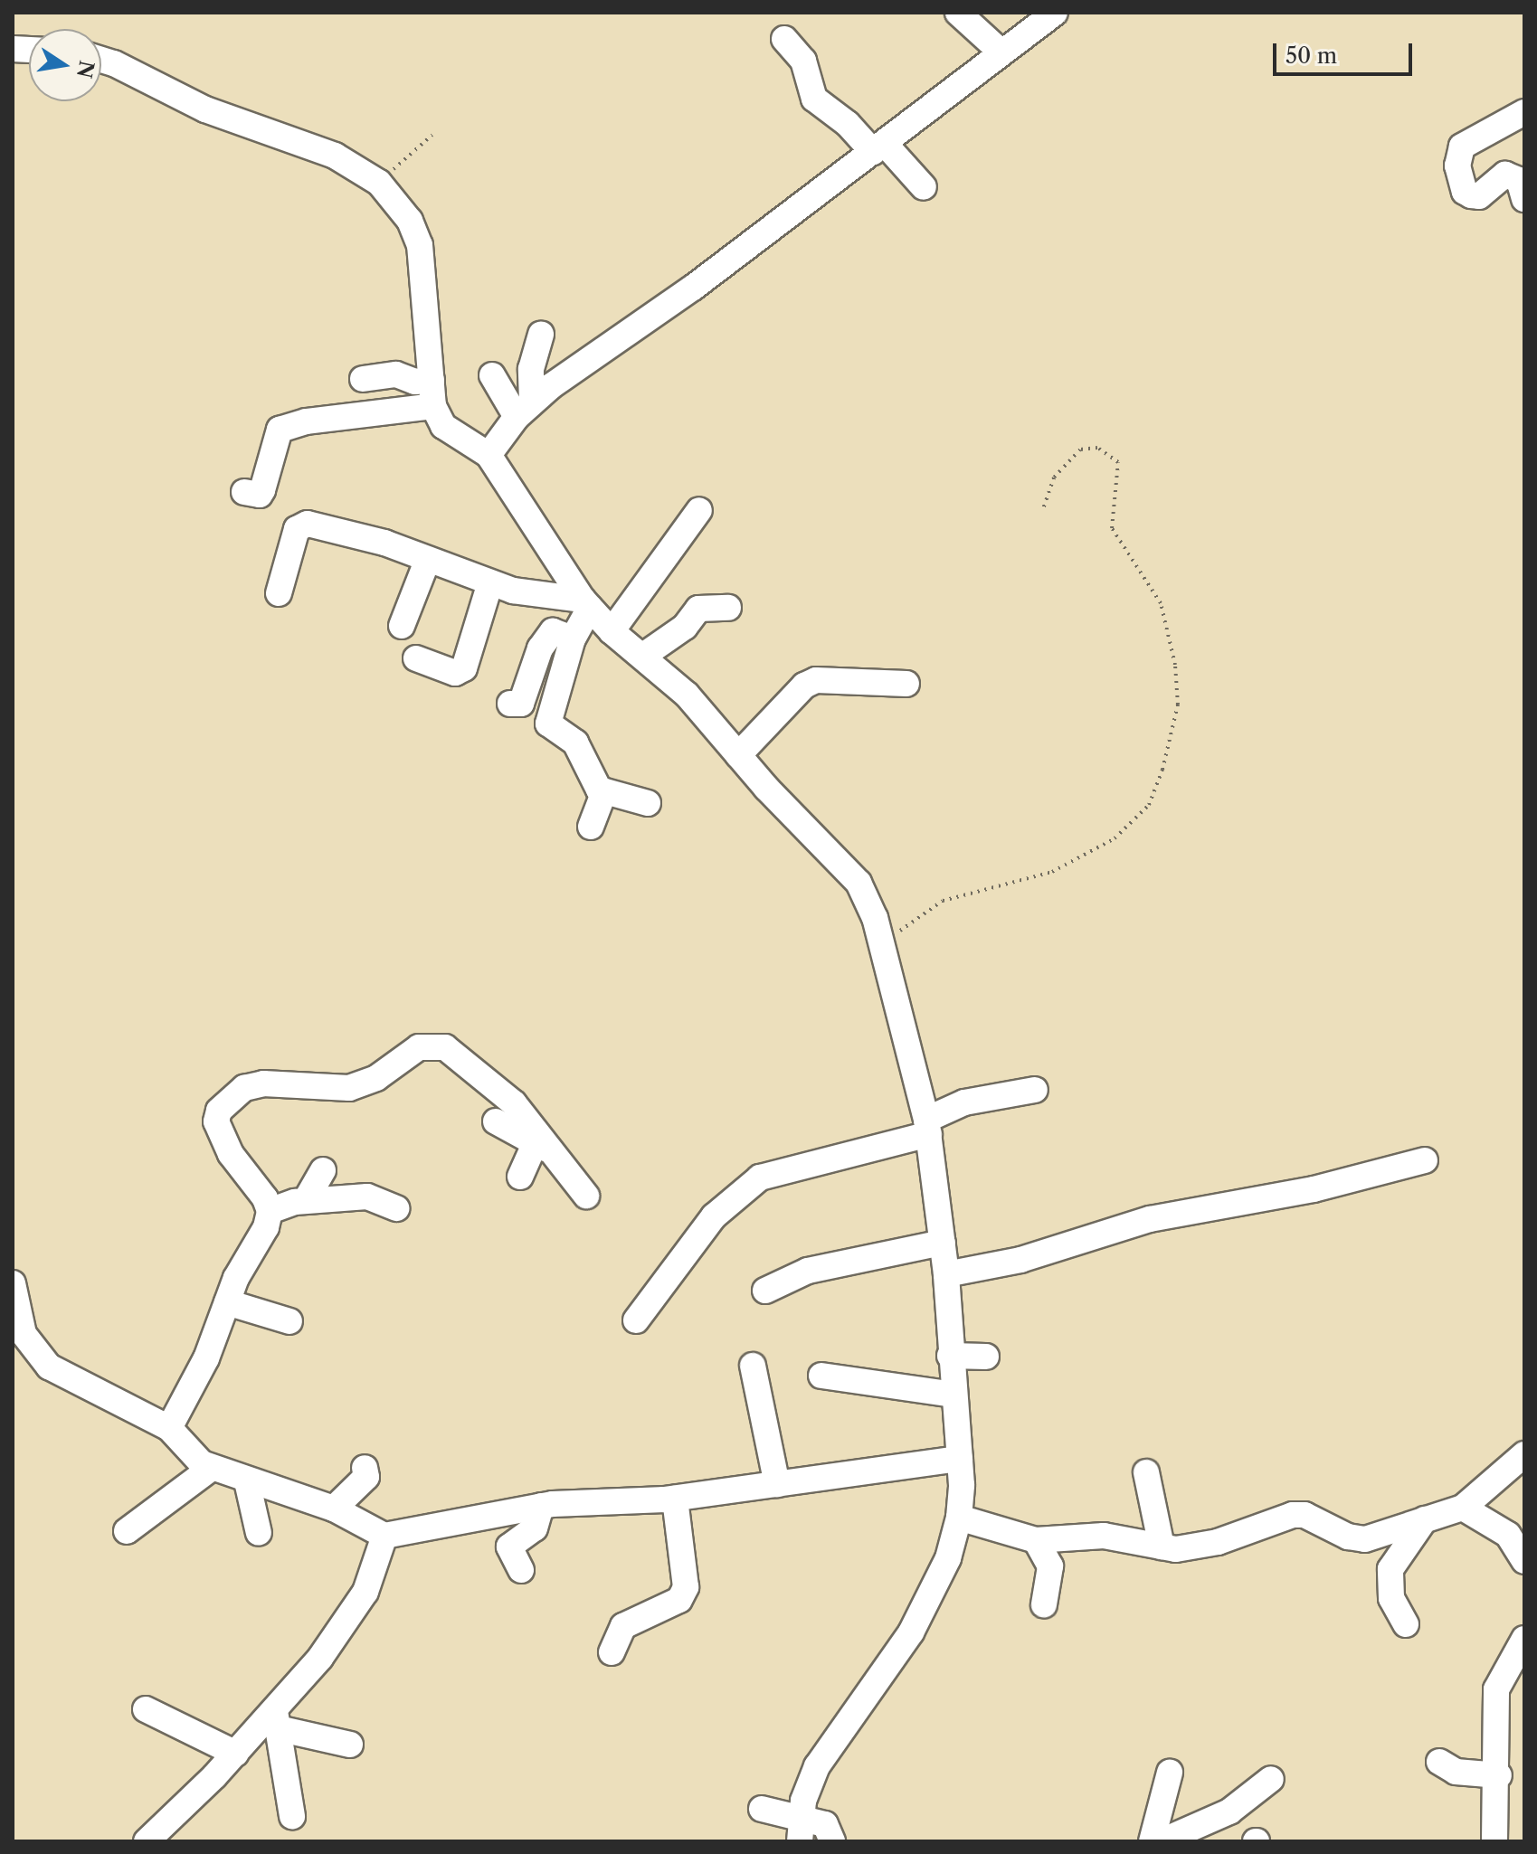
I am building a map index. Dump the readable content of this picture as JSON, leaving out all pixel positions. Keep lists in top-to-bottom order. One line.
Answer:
{"scale_bar":"50 m","north":"right"}
